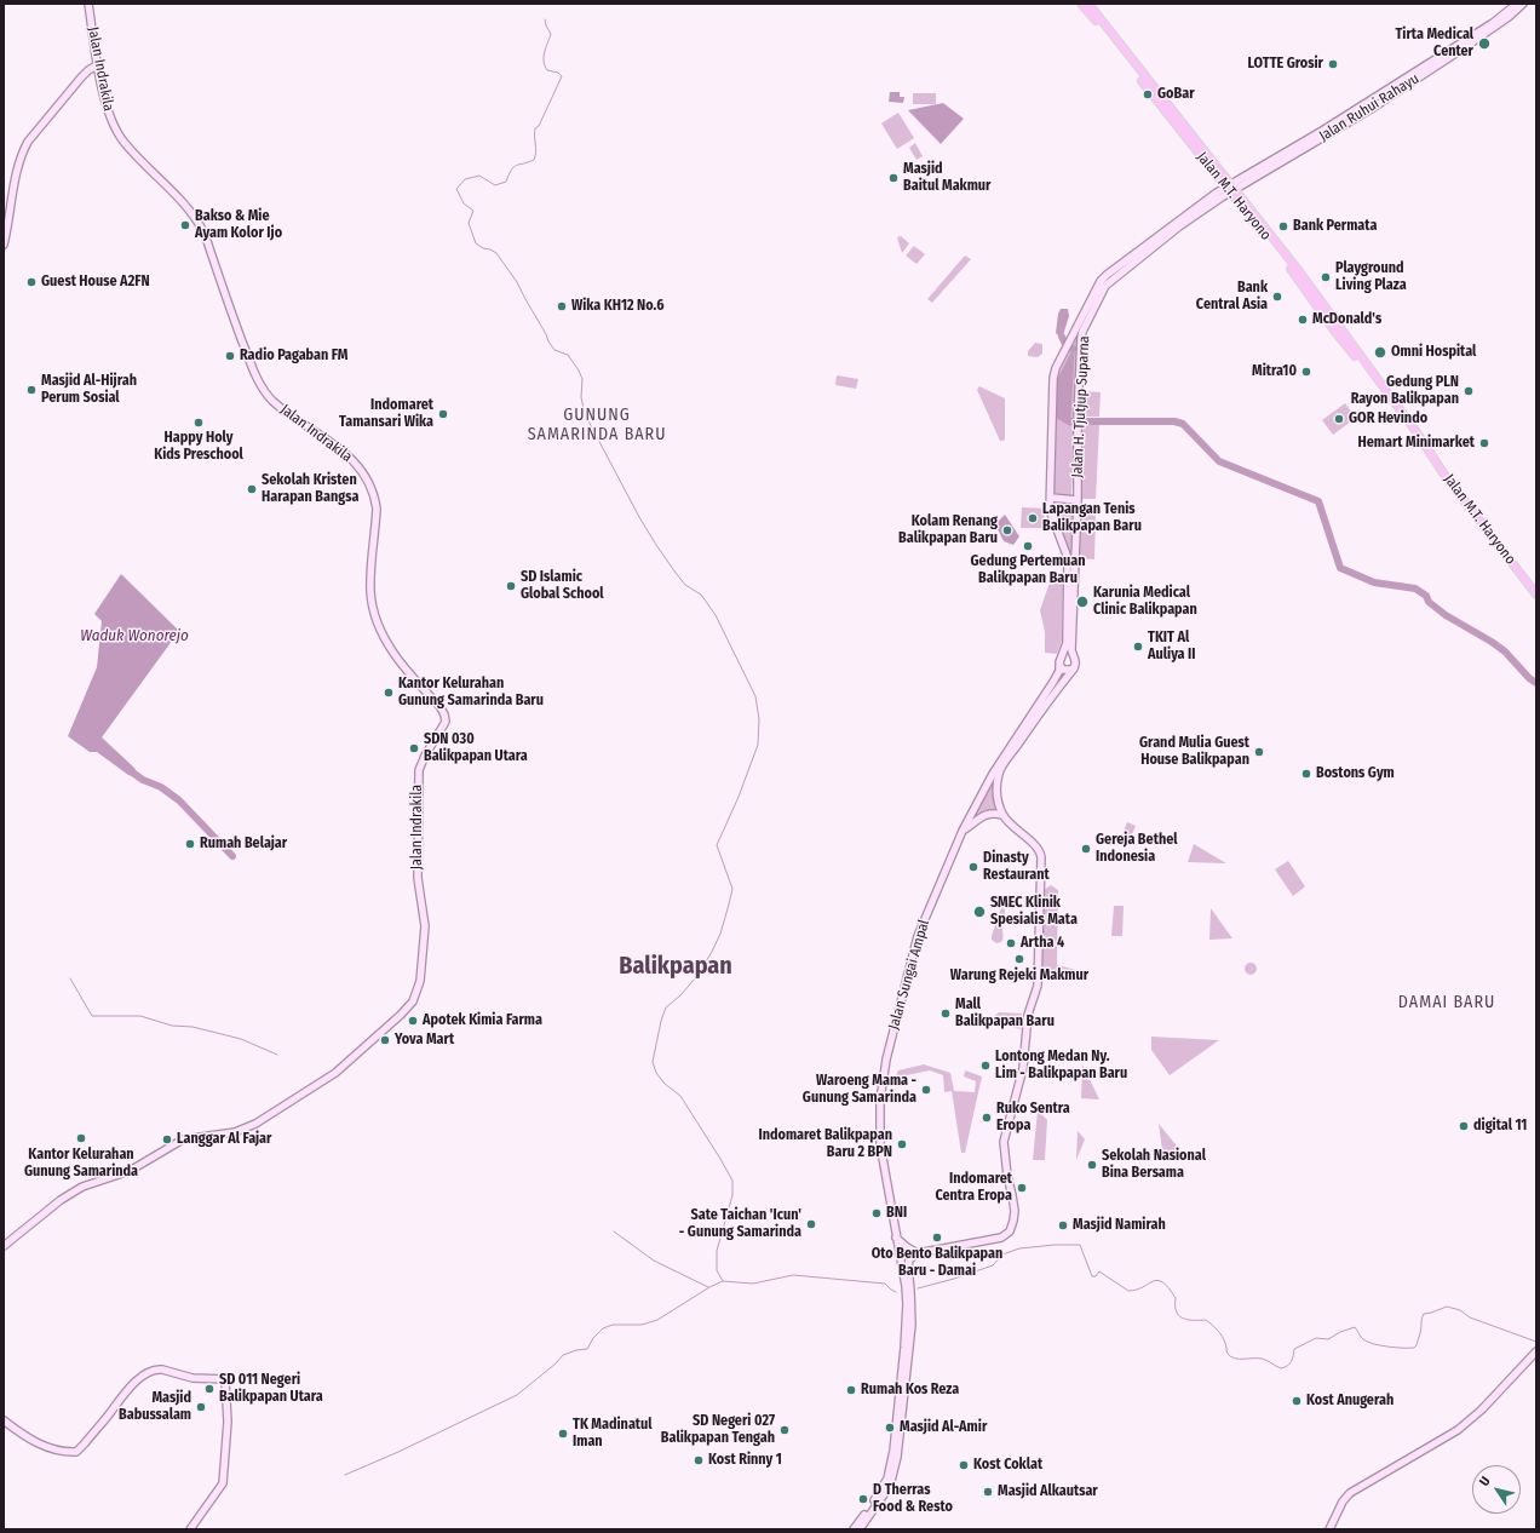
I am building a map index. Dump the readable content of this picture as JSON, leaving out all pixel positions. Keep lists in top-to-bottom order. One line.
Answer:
{"streets":{"main road":["Jalan Indrakila","Jalan Ruhui Rahayu","Jalan M.T. Haryono","Jalan H. Tjutjup Suparna","Jalan Sungai Ampal"]},"crossings":[["Jalan Ruhui Rahayu","Jalan M.T. Haryono"],["Jalan Ruhui Rahayu","Jalan H. Tjutjup Suparna"],["Jalan M.T. Haryono","Jalan H. Tjutjup Suparna"],["Jalan H. Tjutjup Suparna","Jalan Sungai Ampal"]],"districts":["GUNUNG SAMARINDA BARU","Balikpapan","DAMAI BARU"],"water":["Waduk Wonorejo"],"places":["Tirta Medical Center","LOTTE Grosir","GoBar","Masjid Baitul Makmur","Bakso & Mie Ayam Kolor Ijo","Bank Permata","Playground Living Plaza","Guest House A2FN","Bank Central Asia","Wika KH12 No.6","McDonald's","Omni Hospital","Radio Pagaban FM","Mitra10","Masjid Al-Hijrah Perum Sosial","Gedung PLN Rayon Balikpapan","Indomaret Tamansari Wika","GOR Hevindo","Happy Holy Kids Preschool","Hemart Minimarket","Sekolah Kristen Harapan Bangsa","Lapangan Tenis Balikpapan Baru","Kolam Renang Balikpapan Baru","Gedung Pertemuan Balikpapan Baru","SD Islamic Global School","Karunia Medical Clinic Balikpapan","TKIT Al Auliya II","Kantor Kelurahan Gunung Samarinda Baru","SDN 030 Balikpapan Utara","Grand Mulia Guest House Balikpapan","Bostons Gym","Rumah Belajar","Gereja Bethel Indonesia","Dinasty Restaurant","SMEC Klinik Spesialis Mata","Artha 4","Warung Rejeki Makmur","Mall Balikpapan Baru","Apotek Kimia Farma","Yova Mart","Lontong Medan Ny. Lim - Balikpapan Baru","Waroeng Mama - Gunung Samarinda","Ruko Sentra Eropa","digital 11","Kantor Kelurahan Gunung Samarinda","Langgar Al Fajar","Indomaret Balikpapan Baru 2 BPN","Sekolah Nasional Bina Bersama","Indomaret Centra Eropa","BNI","Sate Taichan 'Icun' - Gunung Samarinda","Masjid Namirah","Oto Bento Balikpapan Baru - Damai","SD 011 Negeri Balikpapan Utara","Rumah Kos Reza","Kost Anugerah","Masjid Babussalam","Masjid Al-Amir","SD Negeri 027 Balikpapan Tengah","TK Madinatul Iman","Kost Rinny 1","Kost Coklat","Masjid Alkautsar","D Therras Food & Resto"],"north":"top left"}
